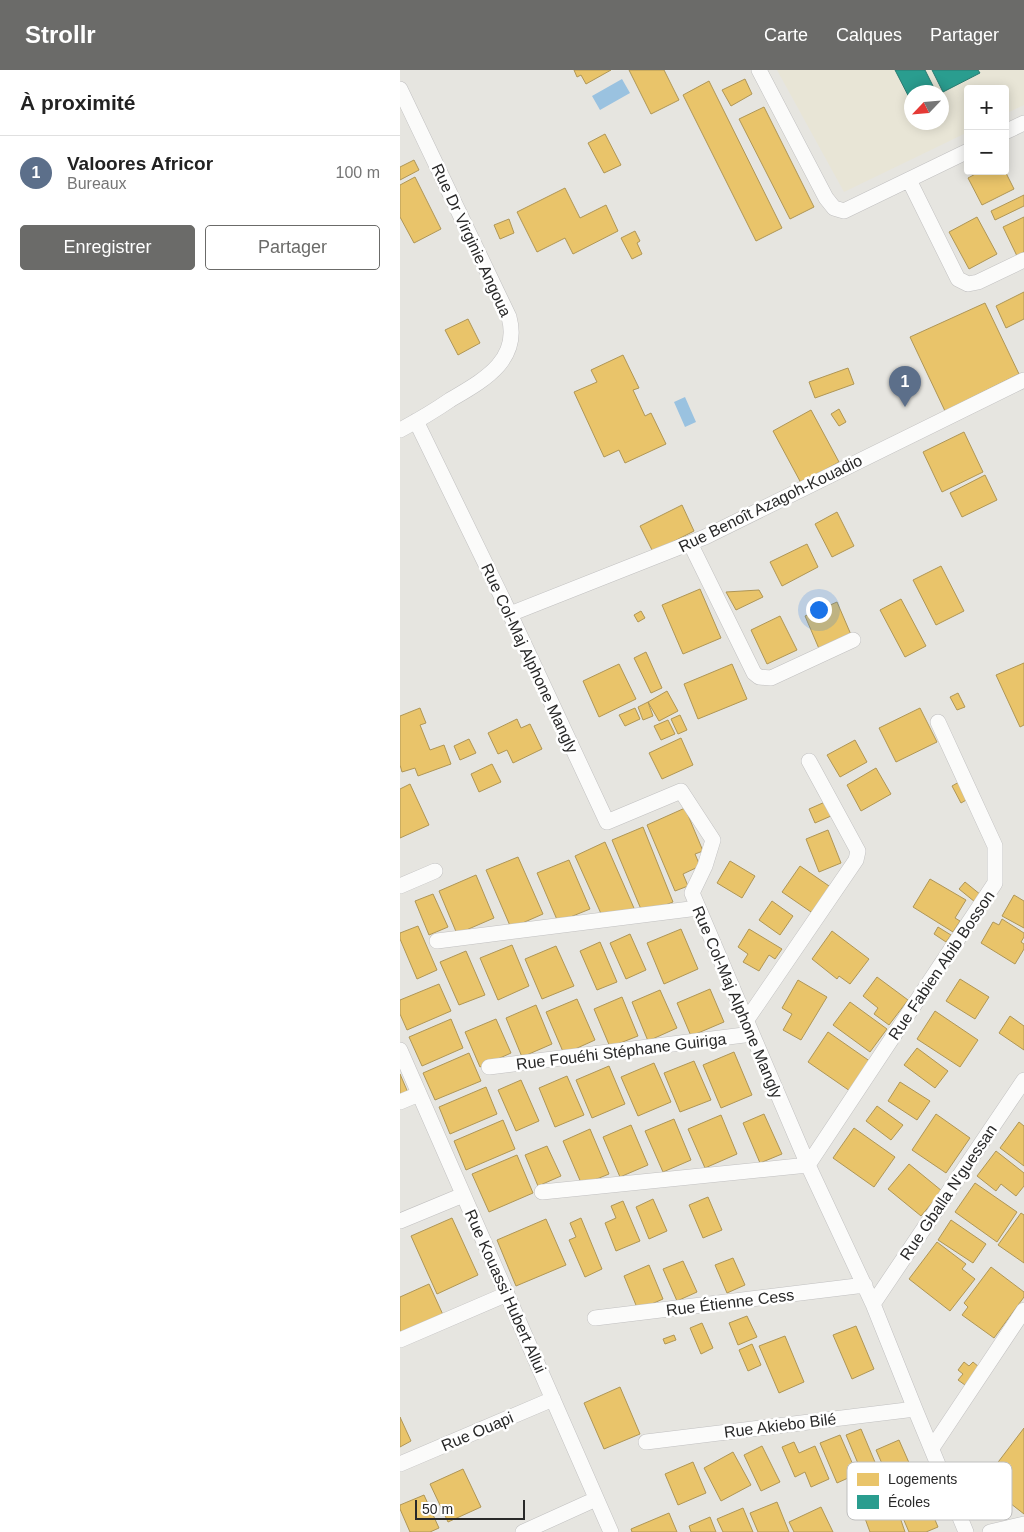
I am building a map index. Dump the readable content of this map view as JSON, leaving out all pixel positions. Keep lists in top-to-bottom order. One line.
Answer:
{"streets":{"street":["Rue Dr Virginie Angoua","Rue Benoît Azagoh-Kouadio","Rue Col-Maj Alphone Mangly","Rue Fabien Abib Bosson","Rue Fouéhi Stéphane Guiriga","Rue Gballa N'guessan","Rue Kouassi Hubert Allui","Rue Étienne Cess","Rue Akiebo Bilé","Rue Ouapi"]},"crossings":[["Rue Dr Virginie Angoua","Rue Col-Maj Alphone Mangly"],["Rue Benoît Azagoh-Kouadio","Rue Col-Maj Alphone Mangly"],["Rue Col-Maj Alphone Mangly","Rue Fabien Abib Bosson"],["Rue Col-Maj Alphone Mangly","Rue Fouéhi Stéphane Guiriga"],["Rue Col-Maj Alphone Mangly","Rue Gballa N'guessan"],["Rue Col-Maj Alphone Mangly","Rue Étienne Cess"],["Rue Col-Maj Alphone Mangly","Rue Akiebo Bilé"],["Rue Kouassi Hubert Allui","Rue Ouapi"]],"legend":["Logements","Écoles"],"scale_bar":"50 m","north":"bottom left","page":{"header":"Strollr","nav":["Carte","Calques","Partager"],"heading":"À proximité","map_buttons":["+","−"],"list":[{"mark":"1","name":"Valoores Africor","note":"Bureaux","value":"100 m"}],"buttons":["Enregistrer","Partager"],"pins":"1","scale":"50 m"}}
